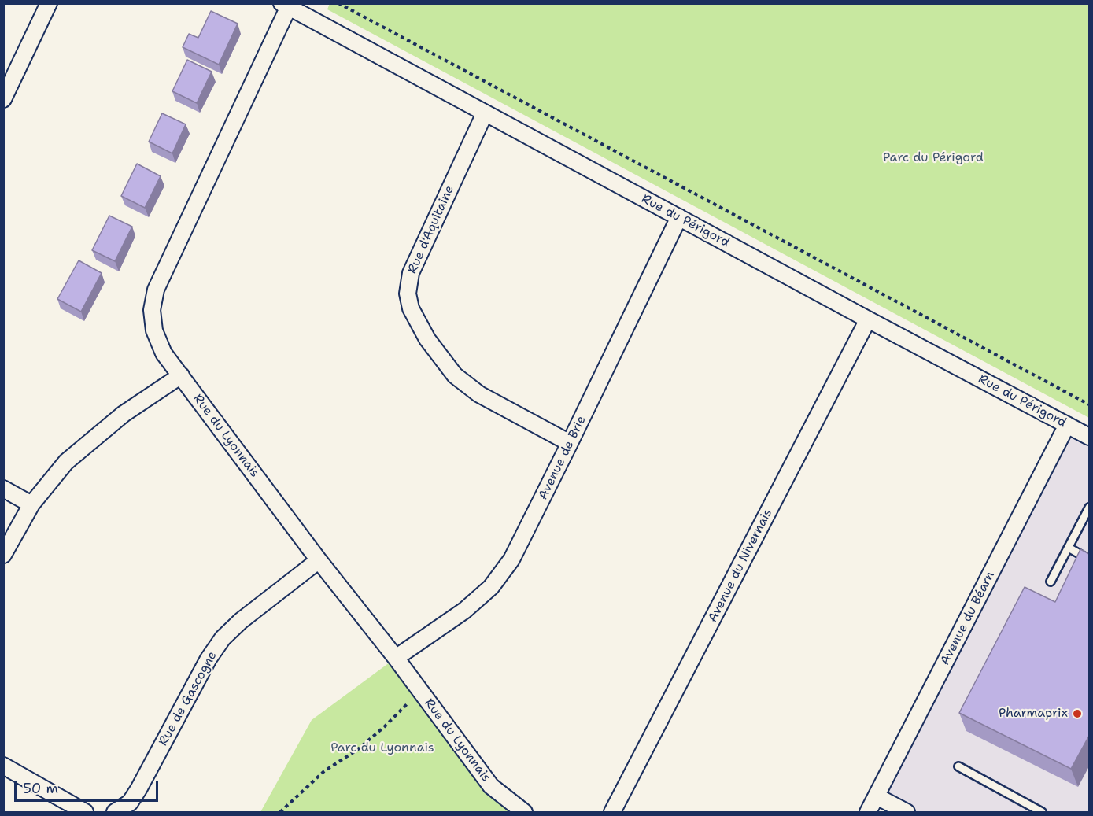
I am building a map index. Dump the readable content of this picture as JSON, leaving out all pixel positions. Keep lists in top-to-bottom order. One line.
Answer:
{"streets":{"street":["Rue du Périgord","Rue d'Aquitaine","Rue du Lyonnais","Avenue de Brie","Avenue du Nivernais","Avenue du Béarn","Rue de Gascogne"]},"crossings":[["Rue du Périgord","Rue d'Aquitaine"],["Rue du Périgord","Rue du Lyonnais"],["Rue du Périgord","Avenue de Brie"],["Rue du Périgord","Avenue du Nivernais"],["Rue du Périgord","Avenue du Béarn"],["Rue d'Aquitaine","Avenue de Brie"],["Rue du Lyonnais","Avenue de Brie"],["Rue du Lyonnais","Rue de Gascogne"]],"parks":["Parc du Périgord","Parc du Lyonnais"],"places":["Pharmaprix"],"scale_bar":"50 m"}
